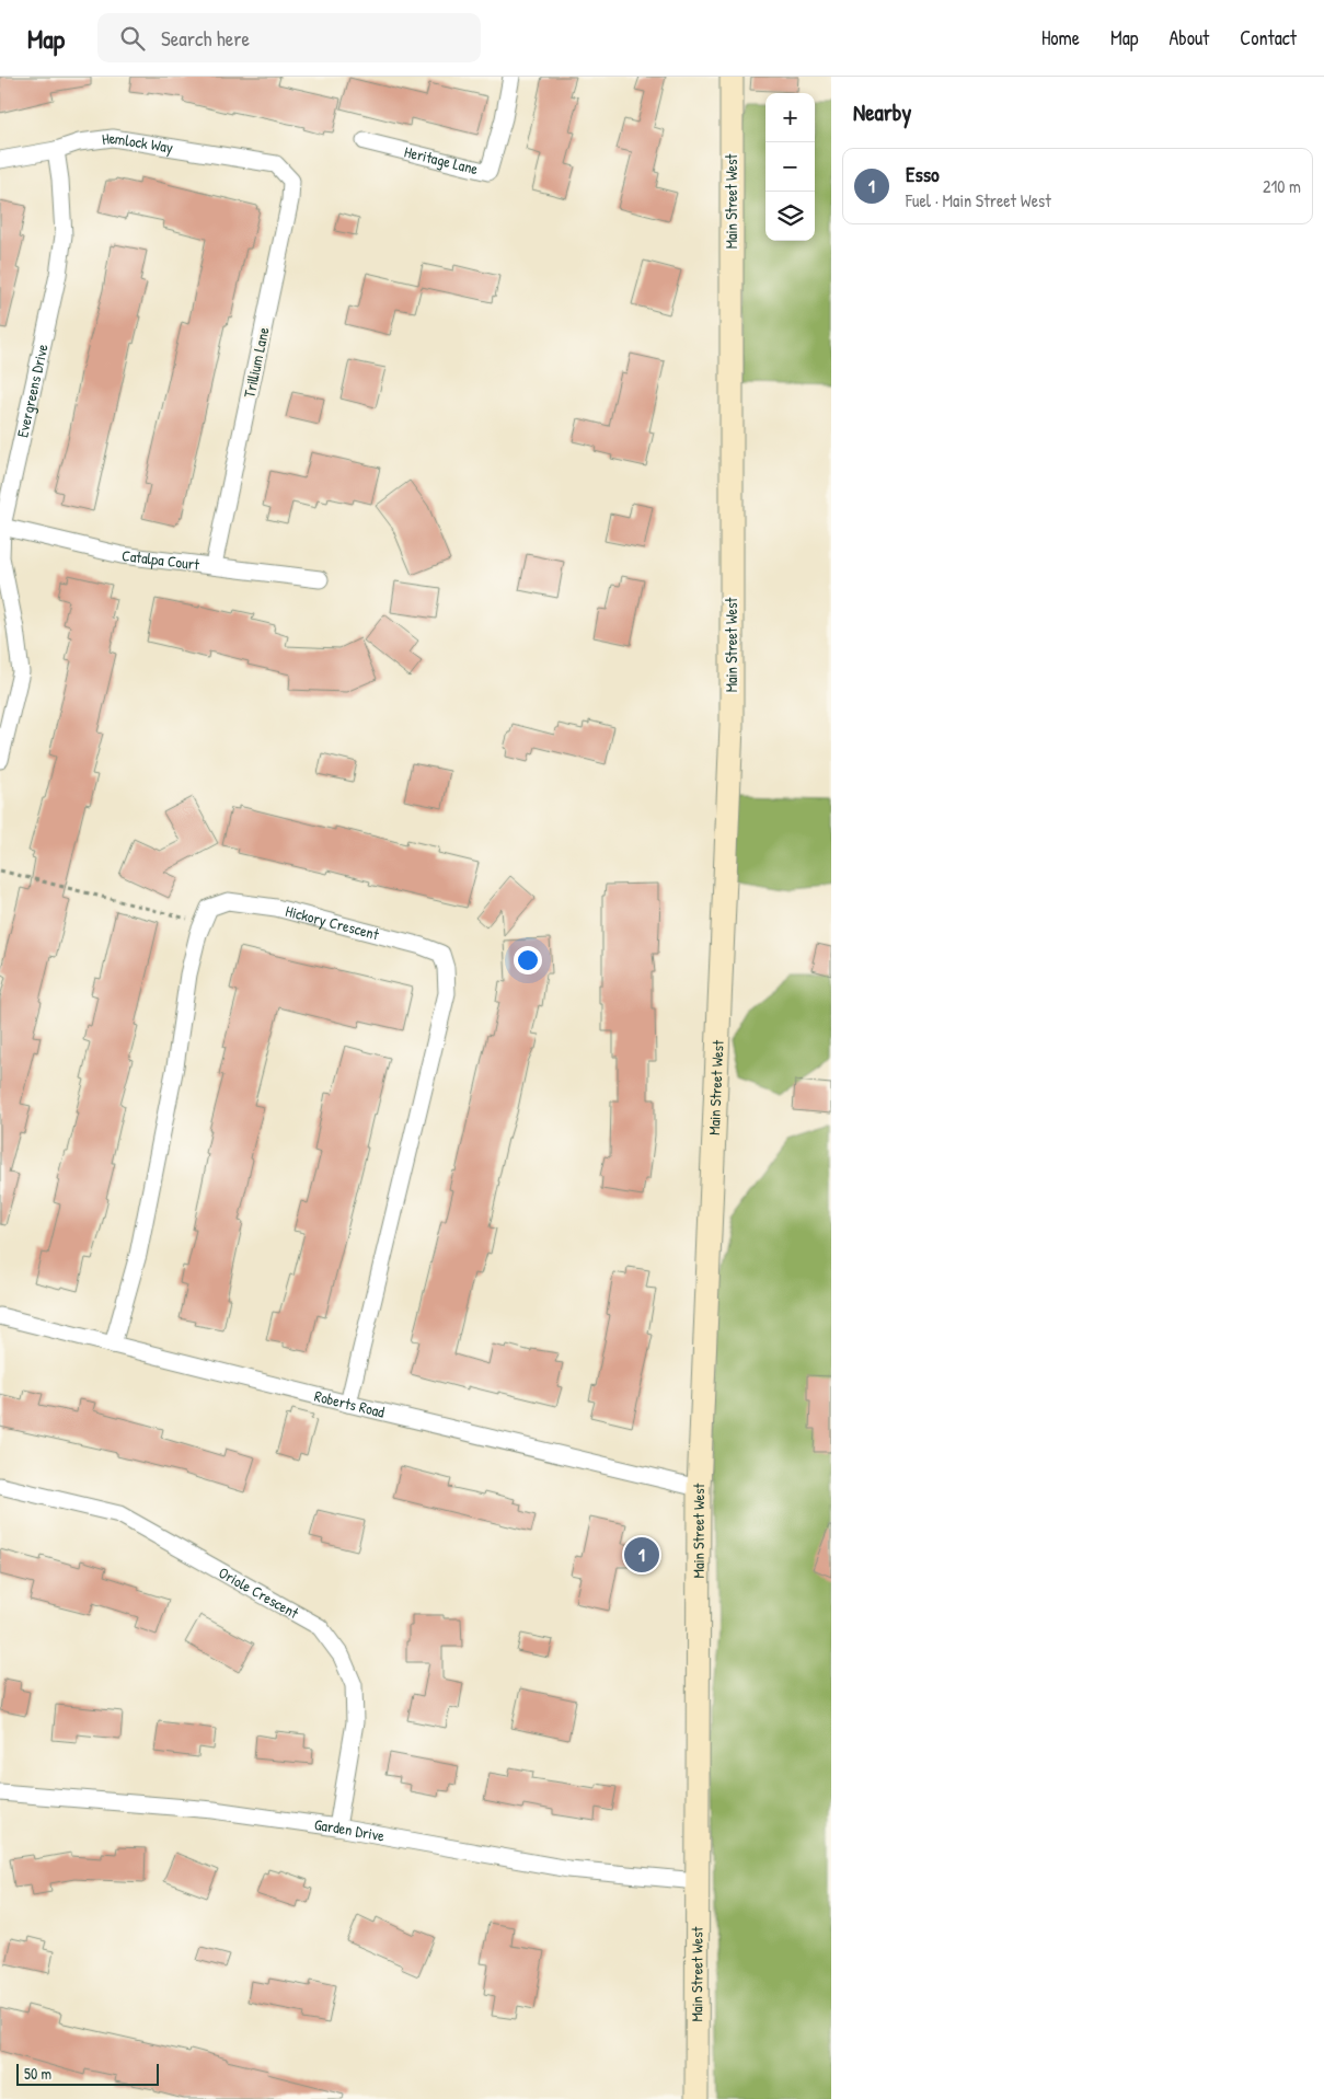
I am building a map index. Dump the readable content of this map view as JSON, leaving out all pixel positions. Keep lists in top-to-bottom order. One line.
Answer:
{"streets":{"main road":["Main Street West"],"street":["Hemlock Way","Heritage Lane","Trillium Lane","Evergreens Drive","Catalpa Court","Hickory Crescent","Roberts Road","Oriole Crescent","Garden Drive"]},"crossings":[["Hemlock Way","Trillium Lane"],["Hemlock Way","Evergreens Drive"],["Main Street West","Roberts Road"],["Main Street West","Garden Drive"],["Trillium Lane","Catalpa Court"],["Evergreens Drive","Catalpa Court"],["Hickory Crescent","Roberts Road"],["Oriole Crescent","Garden Drive"]],"scale_bar":"50 m","page":{"header":"Map","search":"Search here","nav":["Home","Map","About","Contact"],"heading":"Nearby","map_buttons":["+","−"],"list":[{"mark":"1","name":"Esso","note":"Fuel · Main Street West","value":"210 m"}],"pins":"1","scale":"50 m"}}
